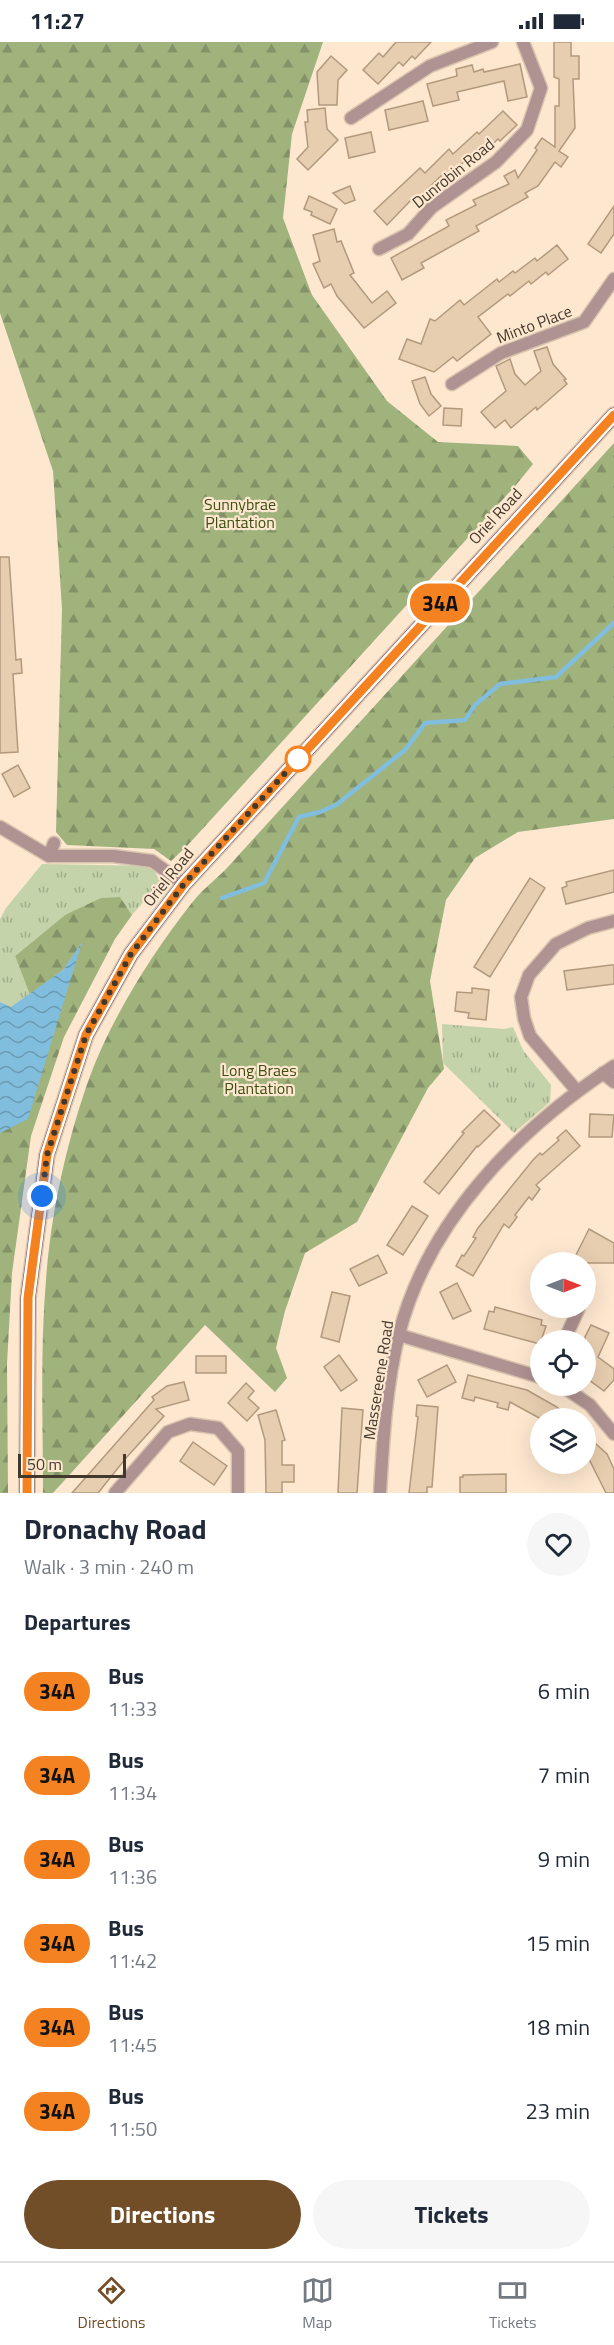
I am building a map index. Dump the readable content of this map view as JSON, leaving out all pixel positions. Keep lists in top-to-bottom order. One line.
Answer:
{"streets":{"main road":["Oriel Road"],"street":["Dunrobin Road","Minto Place","Massereene Road"]},"parks":["Sunnybrae Plantation","Long Braes Plantation"],"lines":["bus line 34A"],"scale_bar":"50 m","north":"right","page":{"status":"11:27","on_map":"34A","scale":"50 m","heading":[["Dronachy Road","Walk · 3 min · 240 m"],"Departures"],"list":[{"mark":"34A","name":"Bus","note":"11:33","value":"6 min"},{"mark":"34A","name":"Bus","note":"11:34","value":"7 min"},{"mark":"34A","name":"Bus","note":"11:36","value":"9 min"},{"mark":"34A","name":"Bus","note":"11:42","value":"15 min"},{"mark":"34A","name":"Bus","note":"11:45","value":"18 min"},{"mark":"34A","name":"Bus","note":"11:50","value":"23 min"}],"buttons":["Directions","Tickets"],"tabs":["Directions","Map","Tickets"]}}
